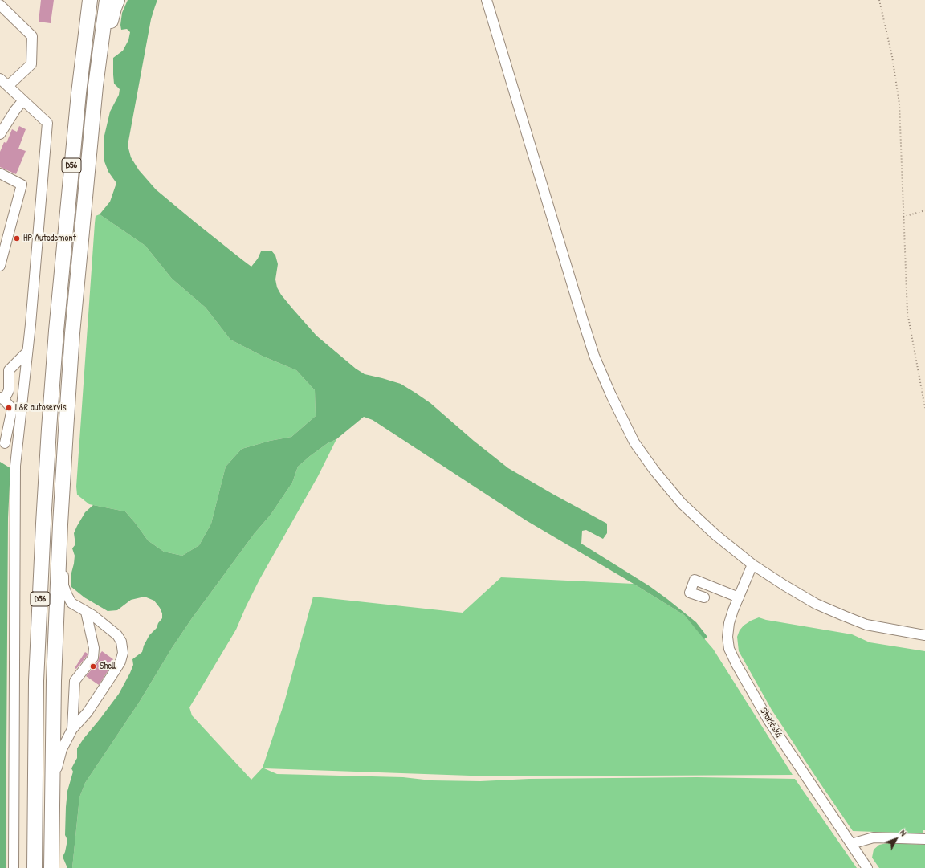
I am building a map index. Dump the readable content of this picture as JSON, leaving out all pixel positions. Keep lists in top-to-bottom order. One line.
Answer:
{"streets":{"highway":["D56"],"street":["Staříčská"]},"places":["HP Autodemont","L&R autoservis","Shell"],"north":"top right"}
